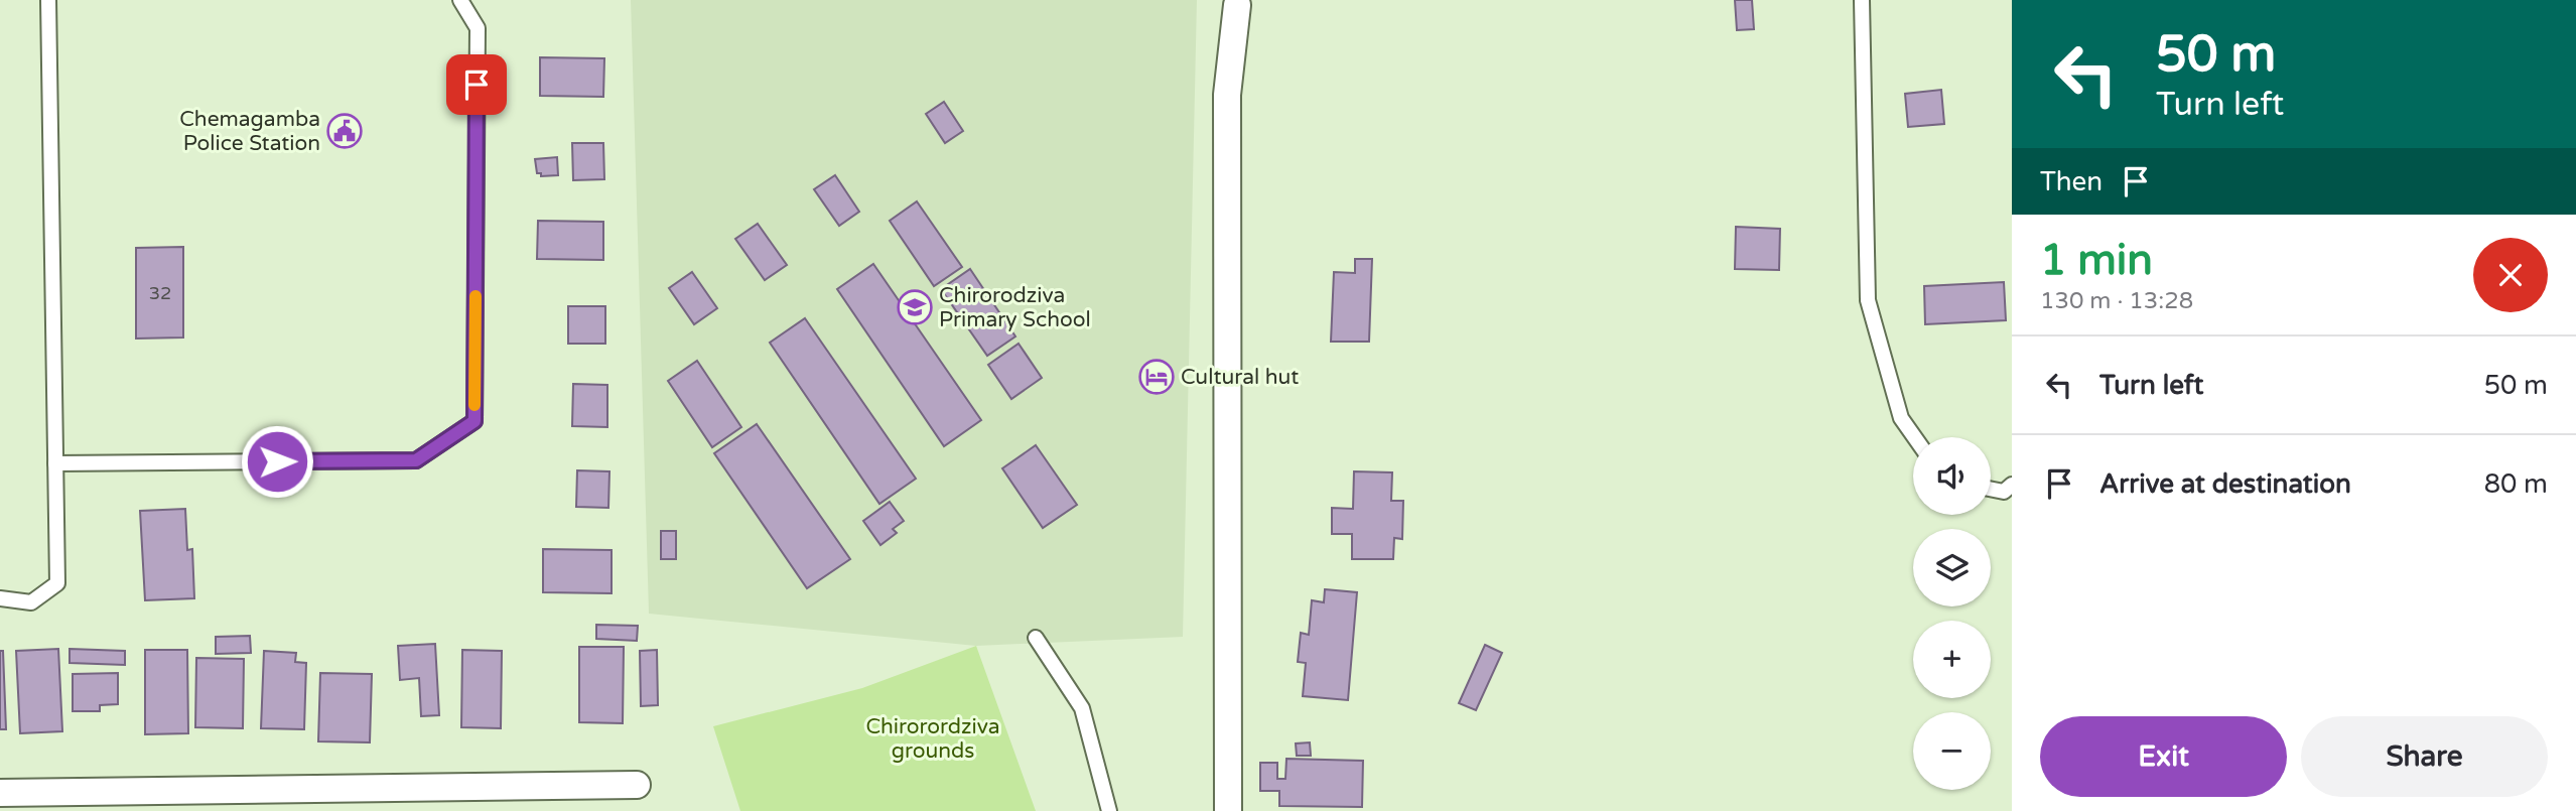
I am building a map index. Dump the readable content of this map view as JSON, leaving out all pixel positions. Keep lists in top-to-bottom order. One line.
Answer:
{"parks":["Chirorordziva grounds"],"places":{"public building":["Chemagamba Police Station"],"school or university":["Chirorodziva Primary School"],"hotel":["Cultural hut"]},"house_numbers":["32"],"page":{"turn":["50 m","Turn left"],"then":"Then","heading":["1 min","130 m · 13:28"],"list":[{"name":"Turn left","value":"50 m"},{"name":"Arrive at destination","value":"80 m"}],"map_buttons":["+","−"],"buttons":["Exit","Share"]}}
